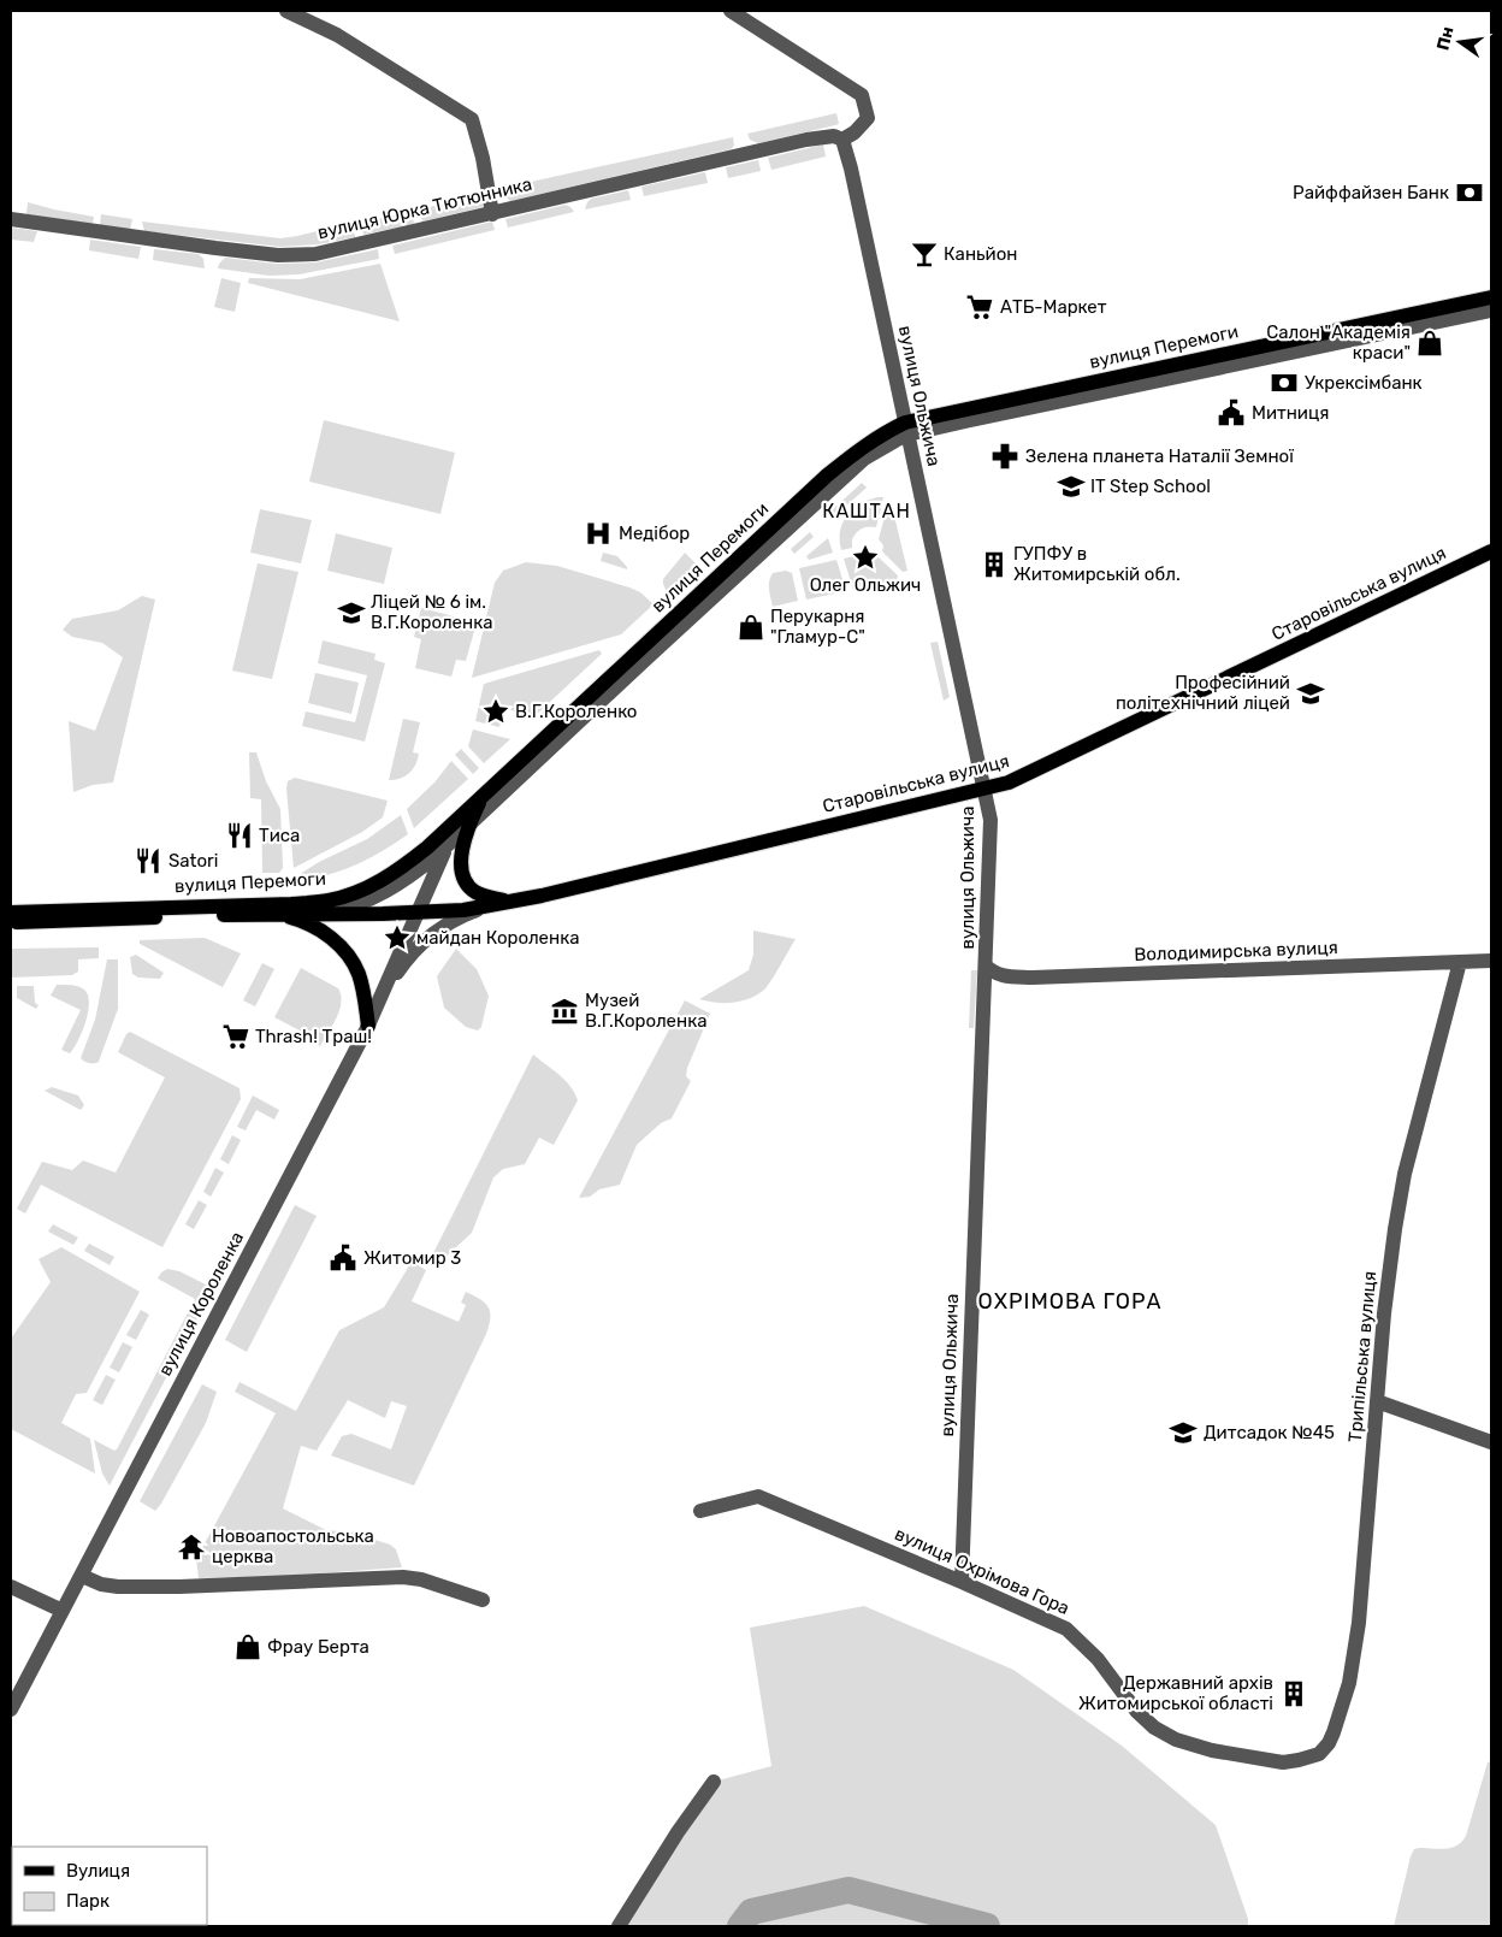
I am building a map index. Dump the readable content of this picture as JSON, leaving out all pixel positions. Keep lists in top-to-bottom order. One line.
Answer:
{"streets":{"main road":["вулиця Перемоги","Старовільська вулиця"],"street":["вулиця Юрка Тютюнника","вулиця Ольжича","Володимирська вулиця","вулиця Короленка","Трипільська вулиця","вулиця Охрімова Гора"]},"crossings":[["вулиця Юрка Тютюнника","вулиця Ольжича"],["вулиця Перемоги","вулиця Ольжича"],["вулиця Ольжича","Старовільська вулиця"],["вулиця Ольжича","Володимирська вулиця"],["вулиця Ольжича","вулиця Охрімова Гора"],["Старовільська вулиця","вулиця Короленка"],["Володимирська вулиця","Трипільська вулиця"],["Трипільська вулиця","вулиця Охрімова Гора"]],"districts":["КАШТАН","ОХРІМОВА ГОРА"],"places":{"bank":["Райффайзен Банк","Укрексімбанк"],"bar":["Каньйон"],"supermarket":["АТБ-Маркет","Thrash! Траш!"],"shop":["Салон \"Академія краси\"","Перукарня \"Гламур-С\"","Фрау Берта"],"public building":["Митниця","Житомир 3"],"pharmacy":["Зелена планета Наталії Земної"],"school or university":["IT Step School","Ліцей № 6 ім. В.Г.Короленка","Професійний політехнічний ліцей","Дитсадок №45"],"hospital":["Медібор"],"place":["Олег Ольжич","В.Г.Короленко","майдан Короленка"],"building":["ГУПФУ в Житомирській обл.","Державний архів Житомирської області"],"restaurant":["Тиса","Satori"],"museum":["Музей В.Г.Короленка"],"temple":["Новоапостольська церква"]},"legend":["Вулиця","Парк"],"north":"left"}
